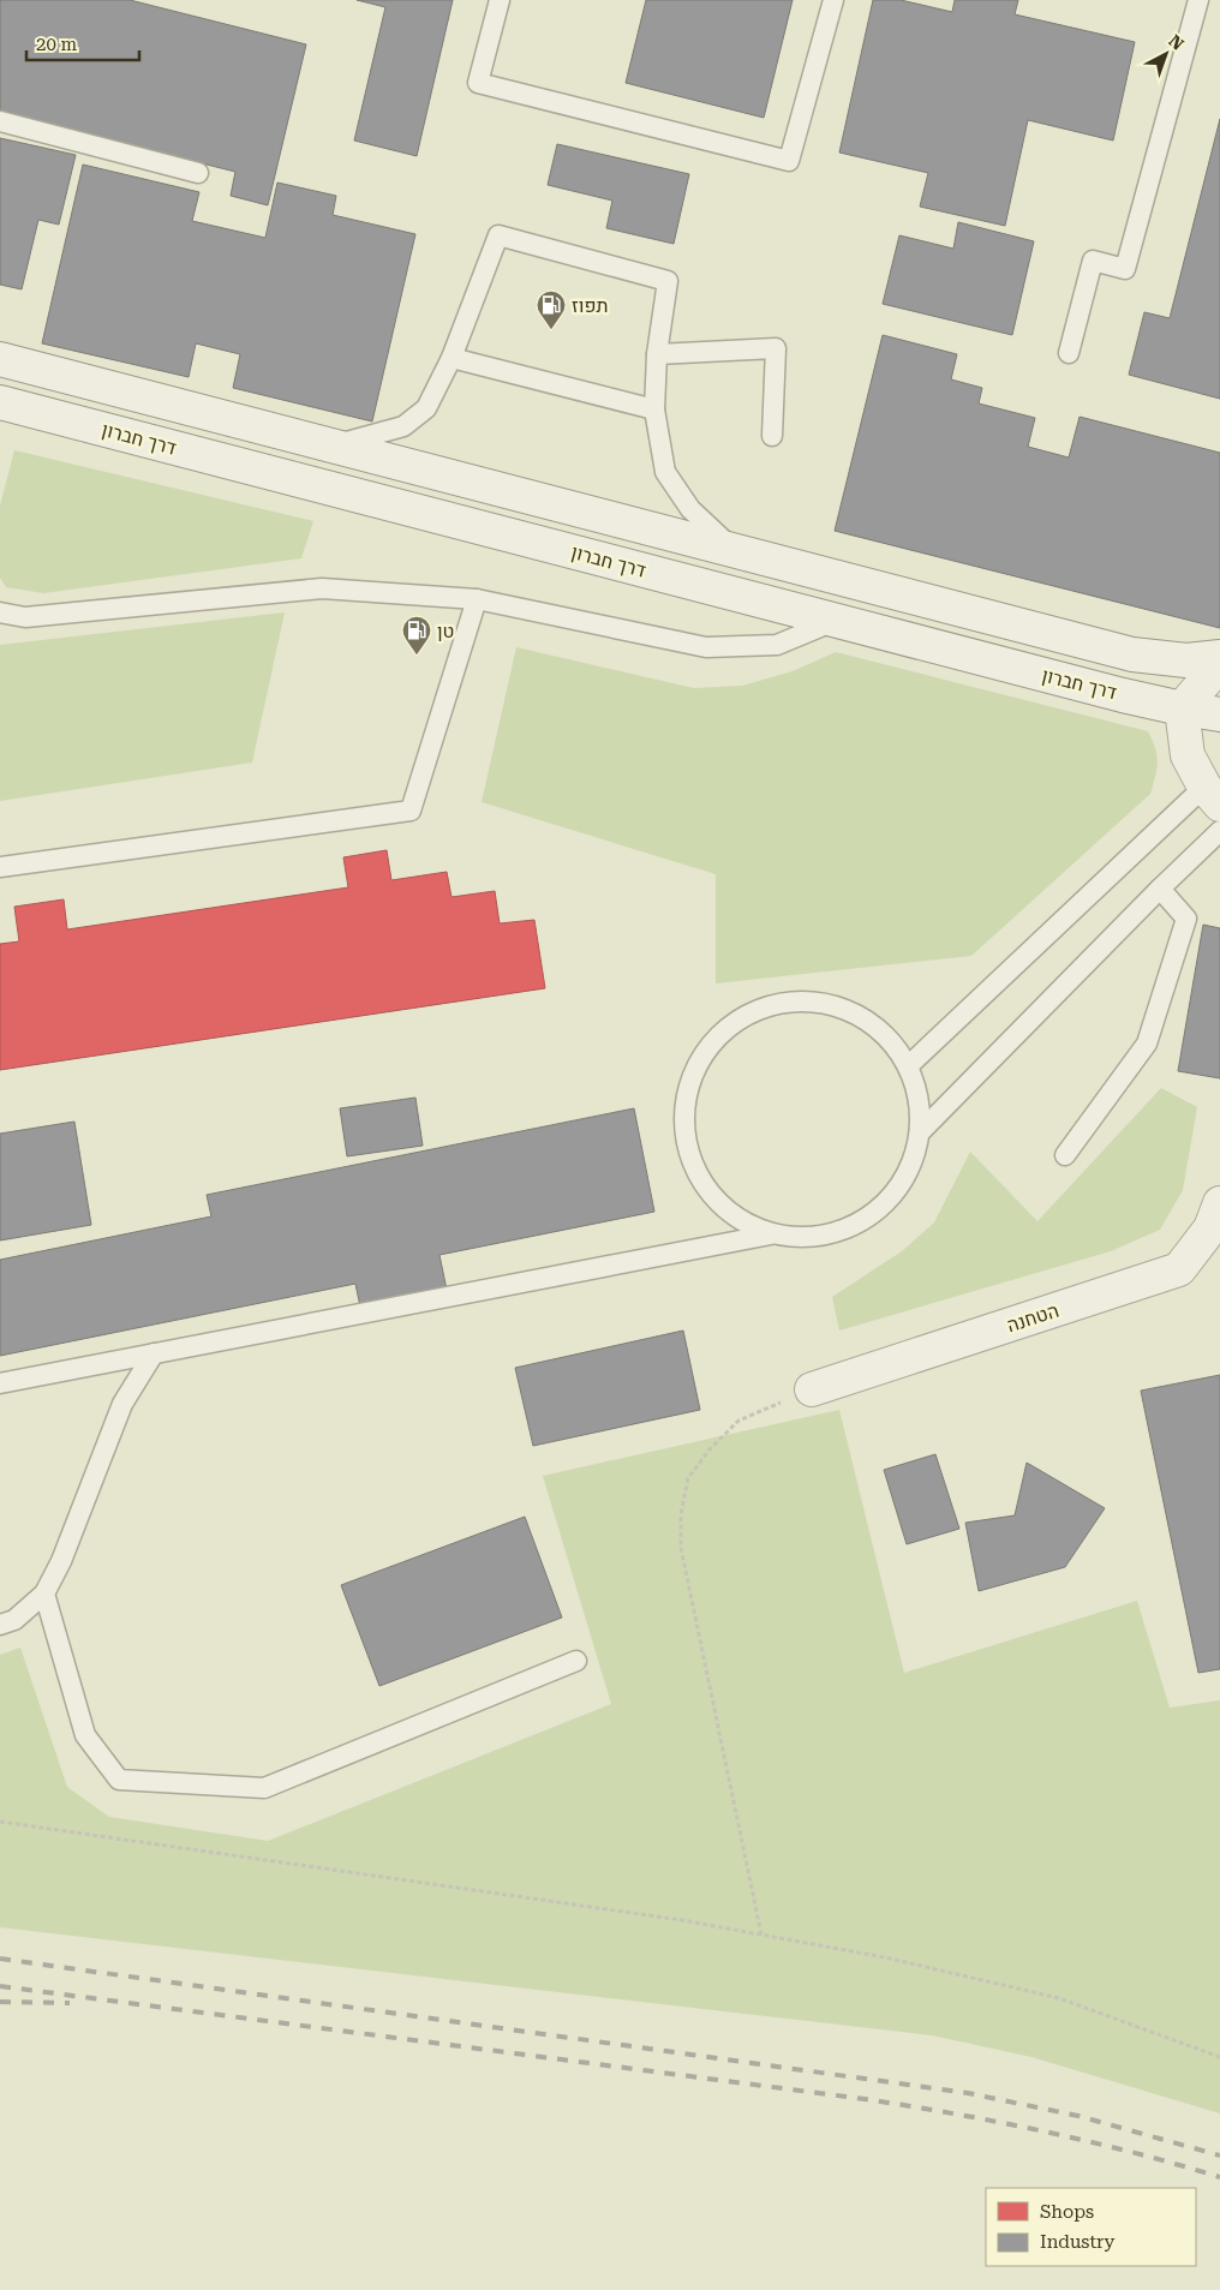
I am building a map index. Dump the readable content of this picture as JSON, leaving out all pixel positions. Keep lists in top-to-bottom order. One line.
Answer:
{"streets":{"street":["דרך חברון","הטחנה"]},"places":{"fuel station":["תפוז","טן"]},"legend":["Shops","Industry"],"scale_bar":"20 m","north":"top right"}
